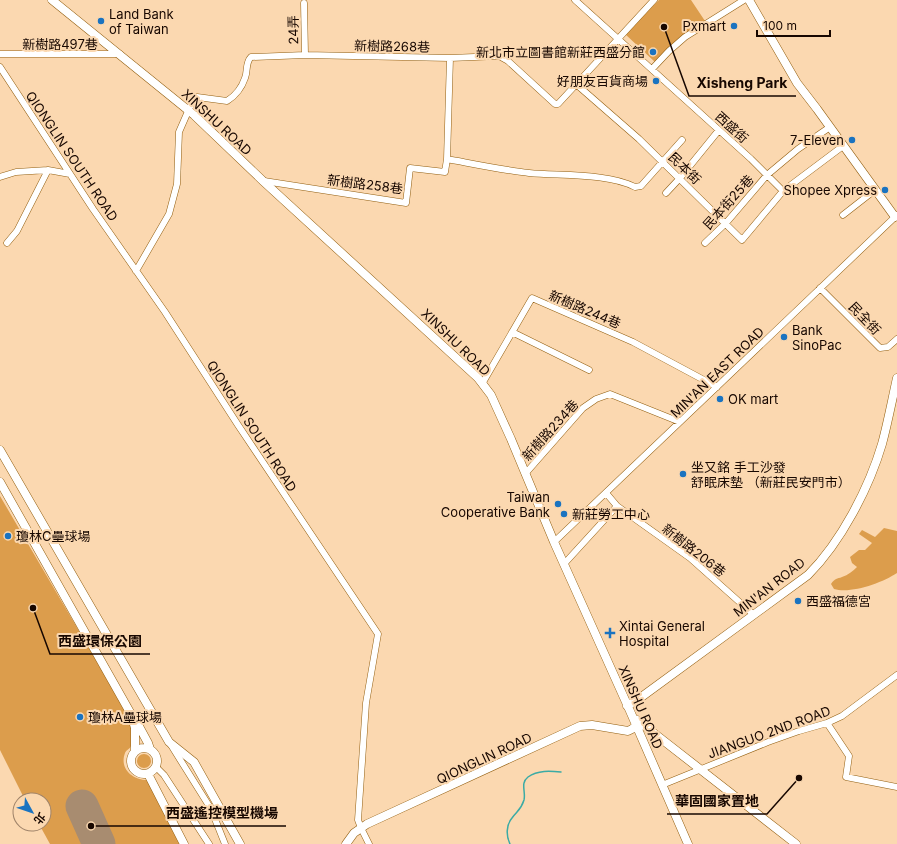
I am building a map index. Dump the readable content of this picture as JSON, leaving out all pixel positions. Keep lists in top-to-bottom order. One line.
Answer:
{"streets":{"street":["24弄","新樹路497巷","新樹路268巷","XINSHU ROAD","西盛街","QIONGLIN SOUTH ROAD","民本街","新樹路258巷","民本街25巷","新樹路244巷","民全街","MIN'AN EAST ROAD","新樹路234巷","新樹路206巷","MIN'AN ROAD","JIANGUO 2ND ROAD","QIONGLIN ROAD"]},"crossings":[["24弄","新樹路268巷"],["新樹路497巷","XINSHU ROAD"],["新樹路268巷","XINSHU ROAD"],["新樹路268巷","民本街"],["XINSHU ROAD","新樹路258巷"],["XINSHU ROAD","新樹路244巷"],["XINSHU ROAD","MIN'AN EAST ROAD"],["XINSHU ROAD","新樹路234巷"],["XINSHU ROAD","MIN'AN ROAD"],["XINSHU ROAD","JIANGUO 2ND ROAD"],["XINSHU ROAD","QIONGLIN ROAD"],["西盛街","民本街"],["西盛街","民本街25巷"],["QIONGLIN SOUTH ROAD","QIONGLIN ROAD"],["民本街","民本街25巷"],["新樹路244巷","MIN'AN EAST ROAD"],["民全街","MIN'AN EAST ROAD"],["MIN'AN EAST ROAD","新樹路234巷"],["MIN'AN EAST ROAD","新樹路206巷"],["新樹路206巷","MIN'AN ROAD"]],"places":{"other":["Land Bank of Taiwan","Pxmart","Xisheng Park","新北市立圖書館新莊西盛分館","好朋友百貨商場","7-Eleven","Shopee Xpress","Bank SinoPac","OK mart","坐又銘 手工沙發 舒眠床墊 （新莊民安門市）","Taiwan Cooperative Bank","新莊勞工中心","瓊林C壘球場","西盛福德宮","西盛環保公園","瓊林A壘球場","華固國家置地","西盛遙控模型機場"],"health":["Xintai General Hospital"]},"scale_bar":"100 m","north":"bottom right"}
